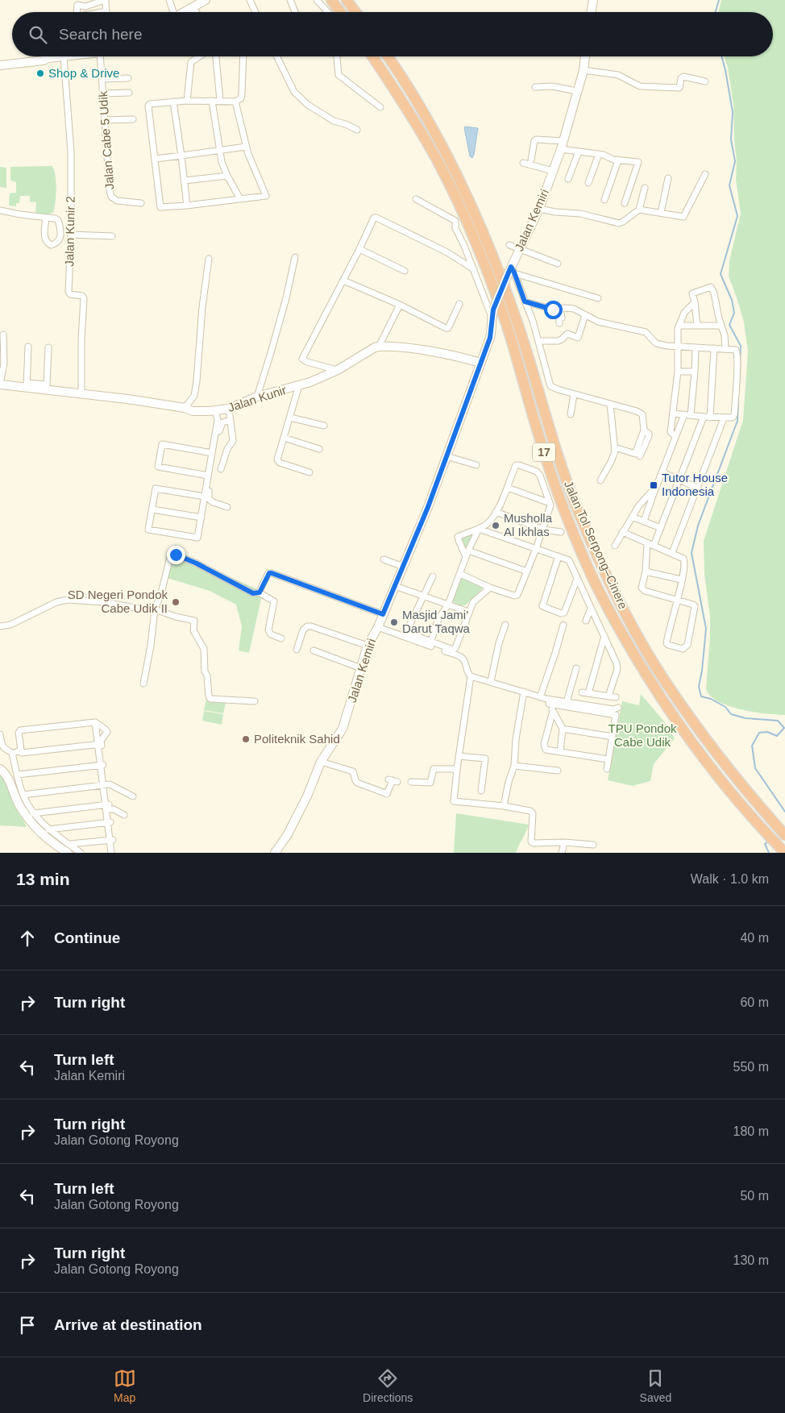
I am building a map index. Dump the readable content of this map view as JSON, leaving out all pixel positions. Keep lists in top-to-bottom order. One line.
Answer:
{"streets":{"highway":["17","Jalan Tol Serpong–Cinere"],"street":["Jalan Cabe 5 Udik","Jalan Kemiri","Jalan Kunir 2","Jalan Kunir"]},"crossings":[["Jalan Kunir 2","Jalan Kunir"]],"parks":["TPU Pondok Cabe Udik"],"places":{"other":["Shop & Drive","Musholla Al Ikhlas","SD Negeri Pondok Cabe Udik II","Masjid Jami' Darut Taqwa","Politeknik Sahid"],"transit":["Tutor House Indonesia"]},"page":{"search":"Search here","heading":["13 min","Walk · 1.0 km"],"list":[["Continue","40 m"],["Turn right","60 m"],["Turn left","Jalan Kemiri","550 m"],["Turn right","Jalan Gotong Royong","180 m"],["Turn left","Jalan Gotong Royong","50 m"],["Turn right","Jalan Gotong Royong","130 m"],"Arrive at destination"],"nav":["Map","Directions","Saved"]}}
